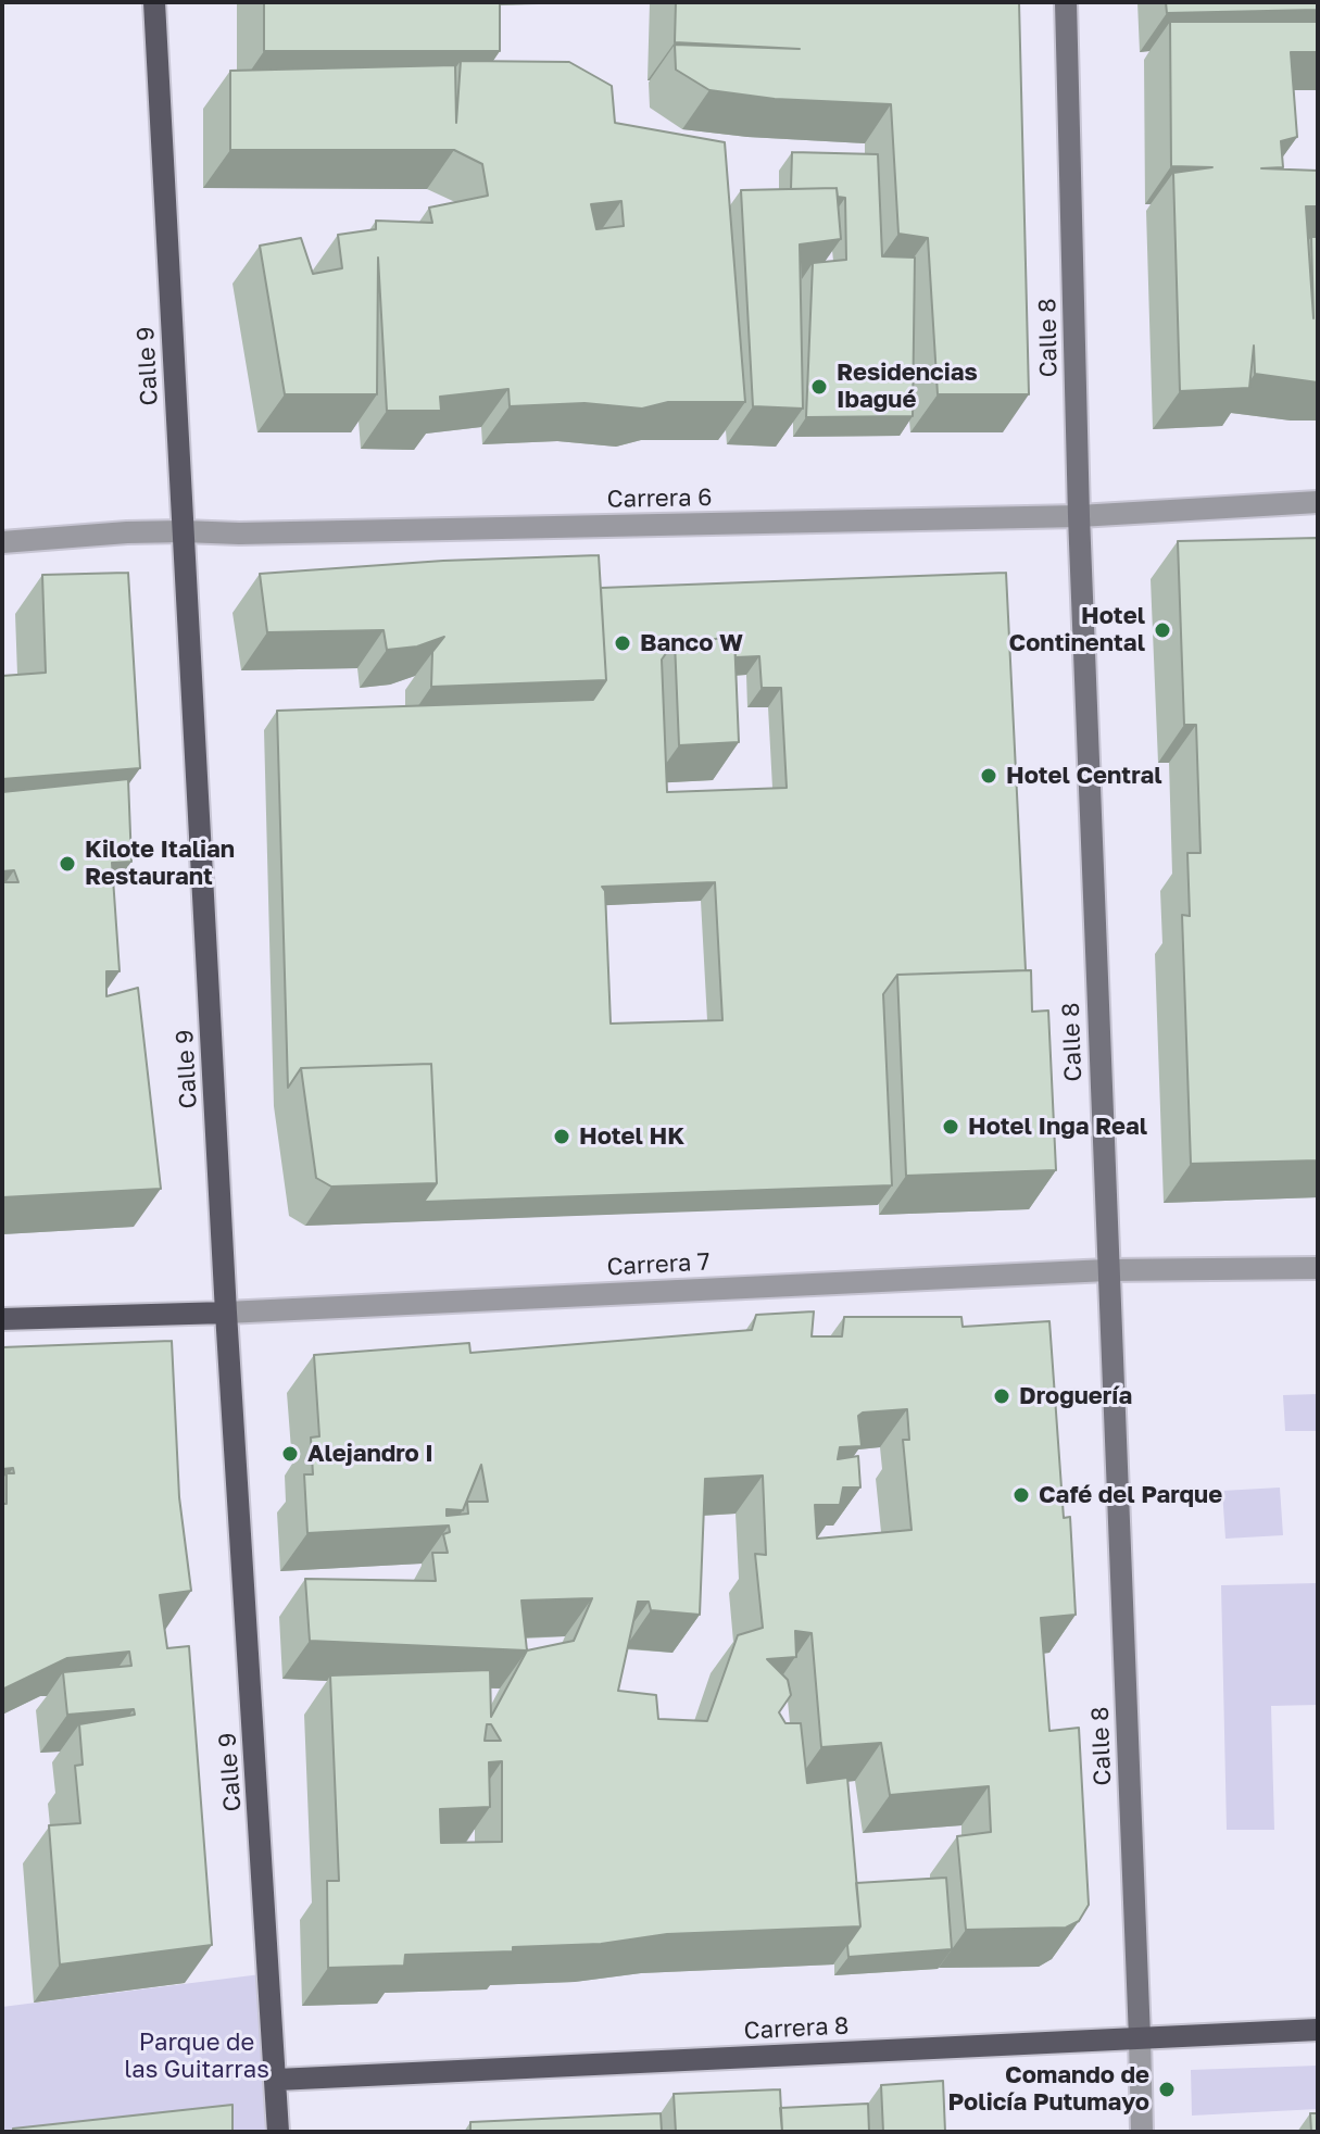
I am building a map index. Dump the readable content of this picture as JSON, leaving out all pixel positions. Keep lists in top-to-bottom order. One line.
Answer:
{"streets":{"main road":["Calle 8","Calle 9","Carrera 7","Carrera 8"],"street":["Carrera 6"]},"crossings":[["Calle 8","Carrera 6"],["Calle 8","Carrera 7"],["Calle 8","Carrera 8"],["Calle 9","Carrera 6"],["Calle 9","Carrera 7"],["Calle 9","Carrera 8"]],"parks":["Parque de las Guitarras"],"places":["Residencias Ibagué","Hotel Continental","Banco W","Hotel Central","Kilote Italian Restaurant","Hotel Inga Real","Hotel HK","Droguería","Alejandro I","Café del Parque","Comando de Policía Putumayo"]}
